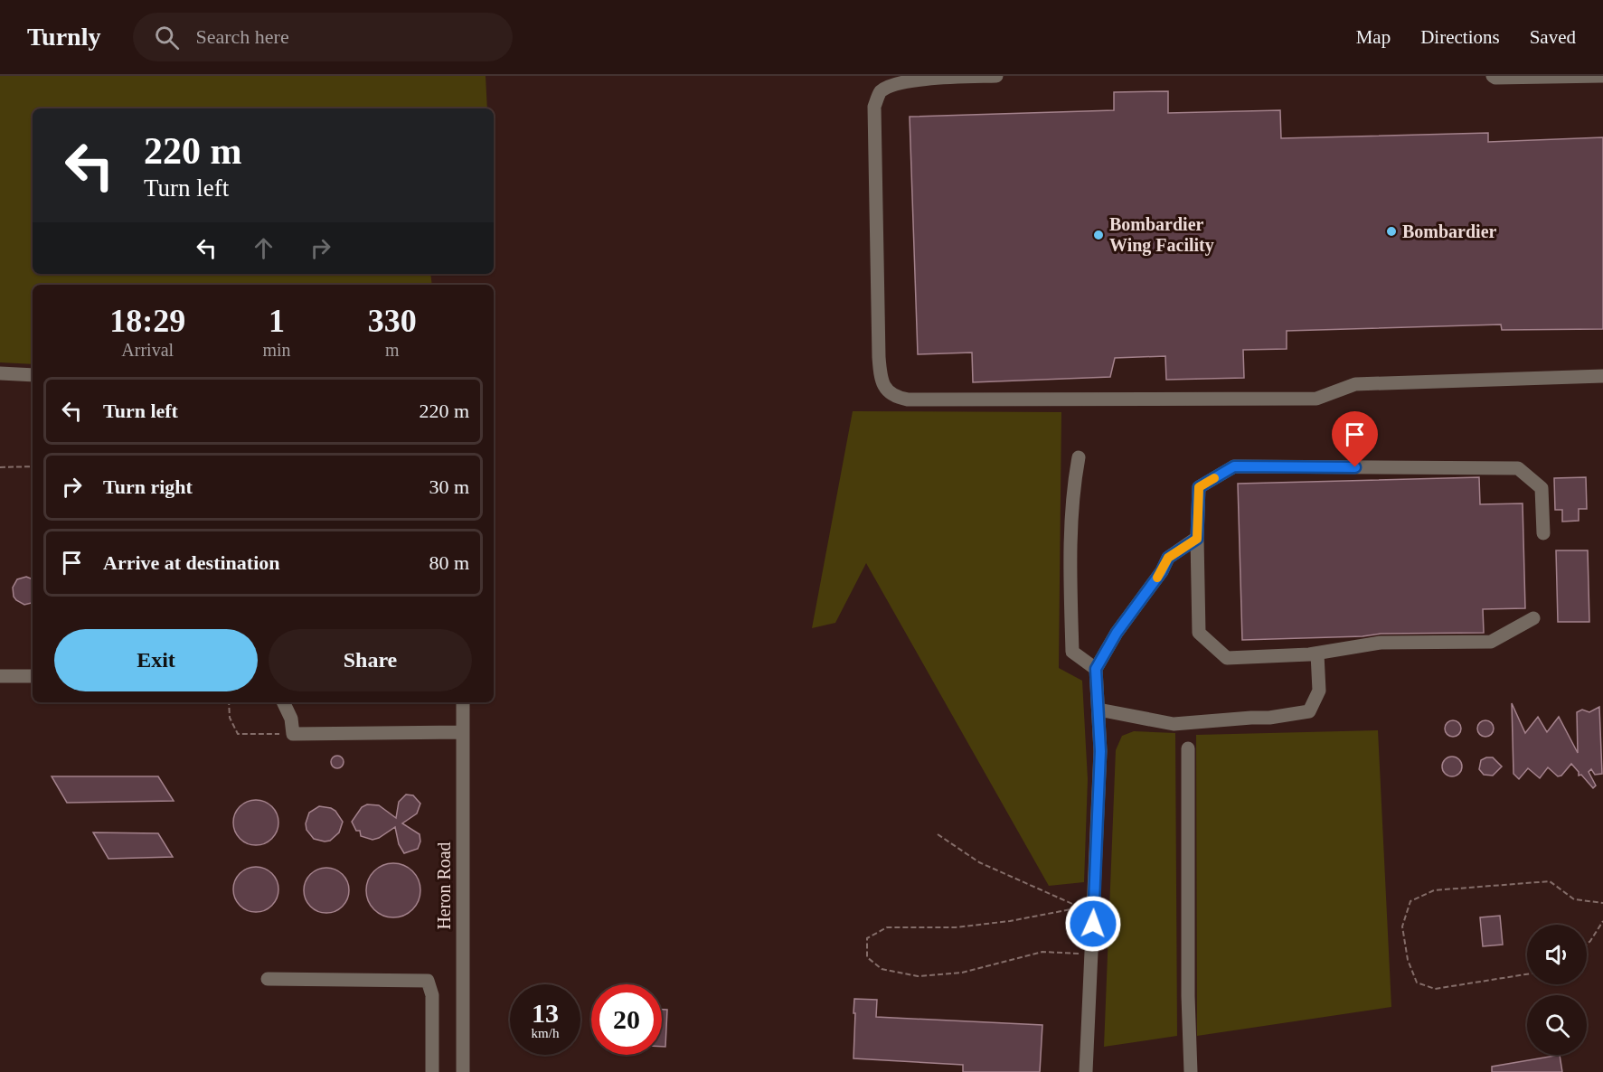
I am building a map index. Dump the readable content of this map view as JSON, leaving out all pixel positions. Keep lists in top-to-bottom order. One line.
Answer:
{"streets":{"street":["Heron Road"]},"places":["Bombardier","Bombardier Wing Facility"],"page":{"header":"Turnly","search":"Search here","nav":["Map","Directions","Saved"],"turn":["220 m","Turn left"],"eta":["18:29","Arrival","1","min","330","m"],"list":[{"name":"Turn left","value":"220 m"},{"name":"Turn right","value":"30 m"},{"name":"Arrive at destination","value":"80 m"}],"buttons":["Exit","Share"],"speed":"13 km/h","limit":"20"}}
